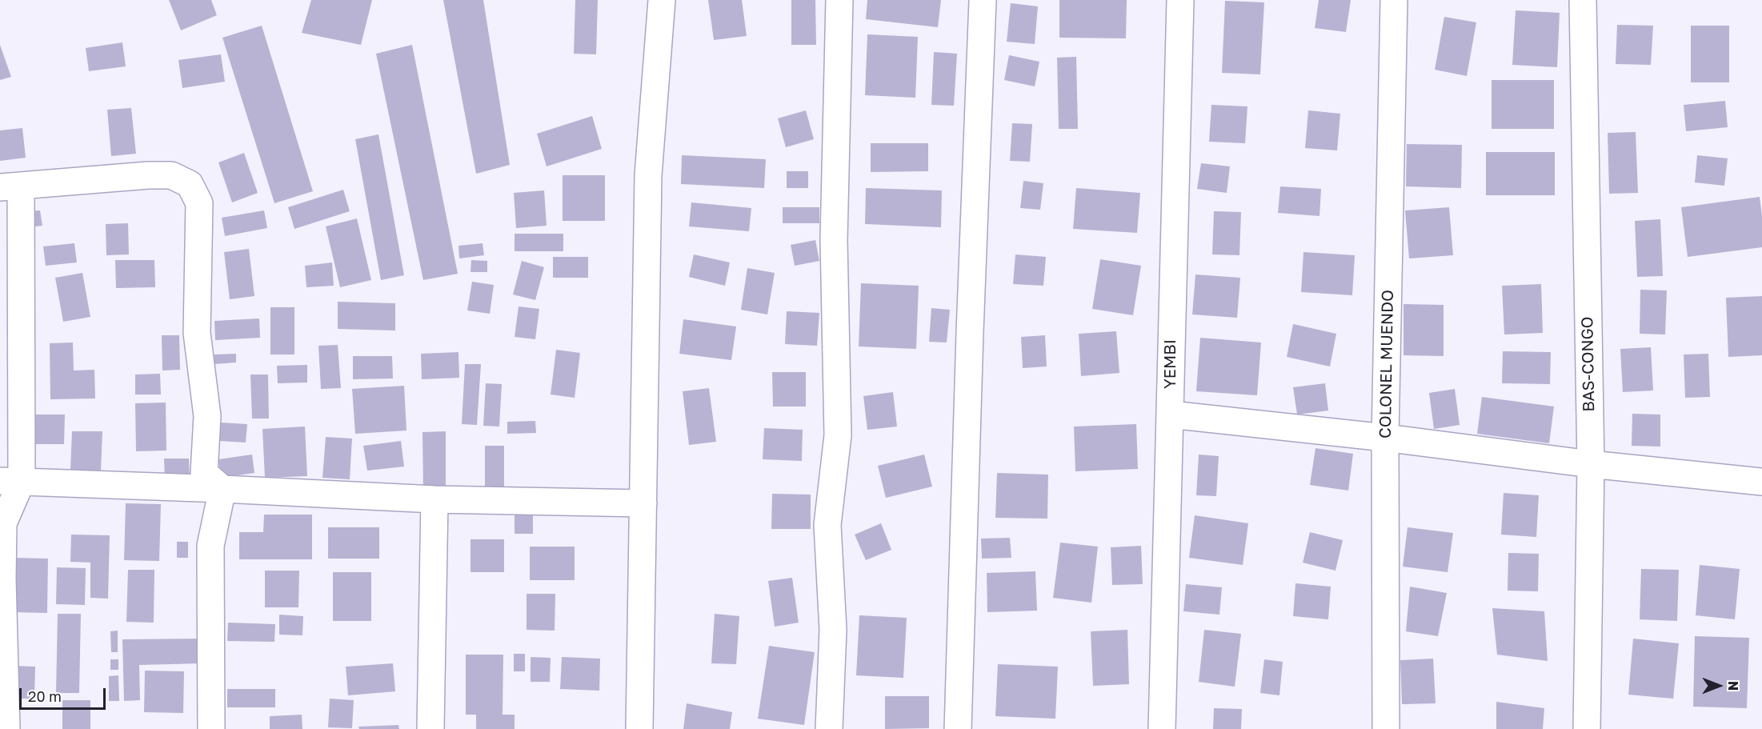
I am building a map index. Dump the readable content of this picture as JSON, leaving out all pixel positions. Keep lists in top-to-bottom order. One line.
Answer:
{"streets":{"street":["YEMBI","COLONEL MUENDO","BAS-CONGO"]},"scale_bar":"20 m","north":"right"}
